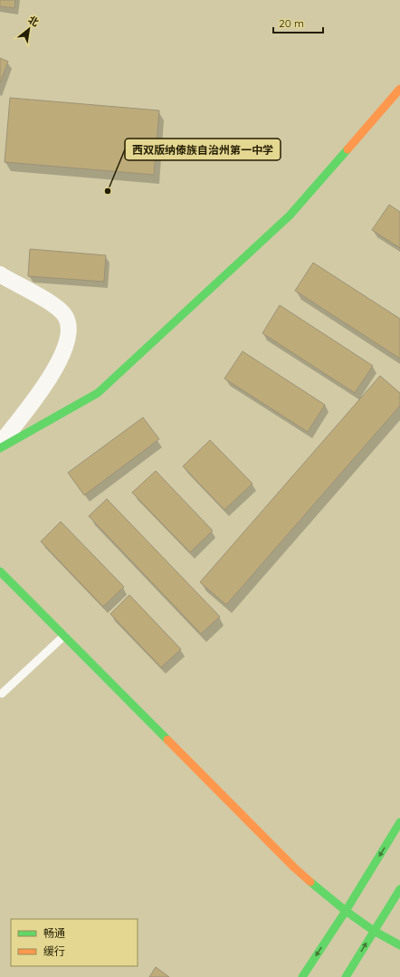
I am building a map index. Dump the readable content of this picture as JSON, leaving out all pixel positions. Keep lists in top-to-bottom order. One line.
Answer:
{"places":["西双版纳傣族自治州第一中学"],"legend":["畅通","缓行"],"scale_bar":"20 m","north":"top right"}
